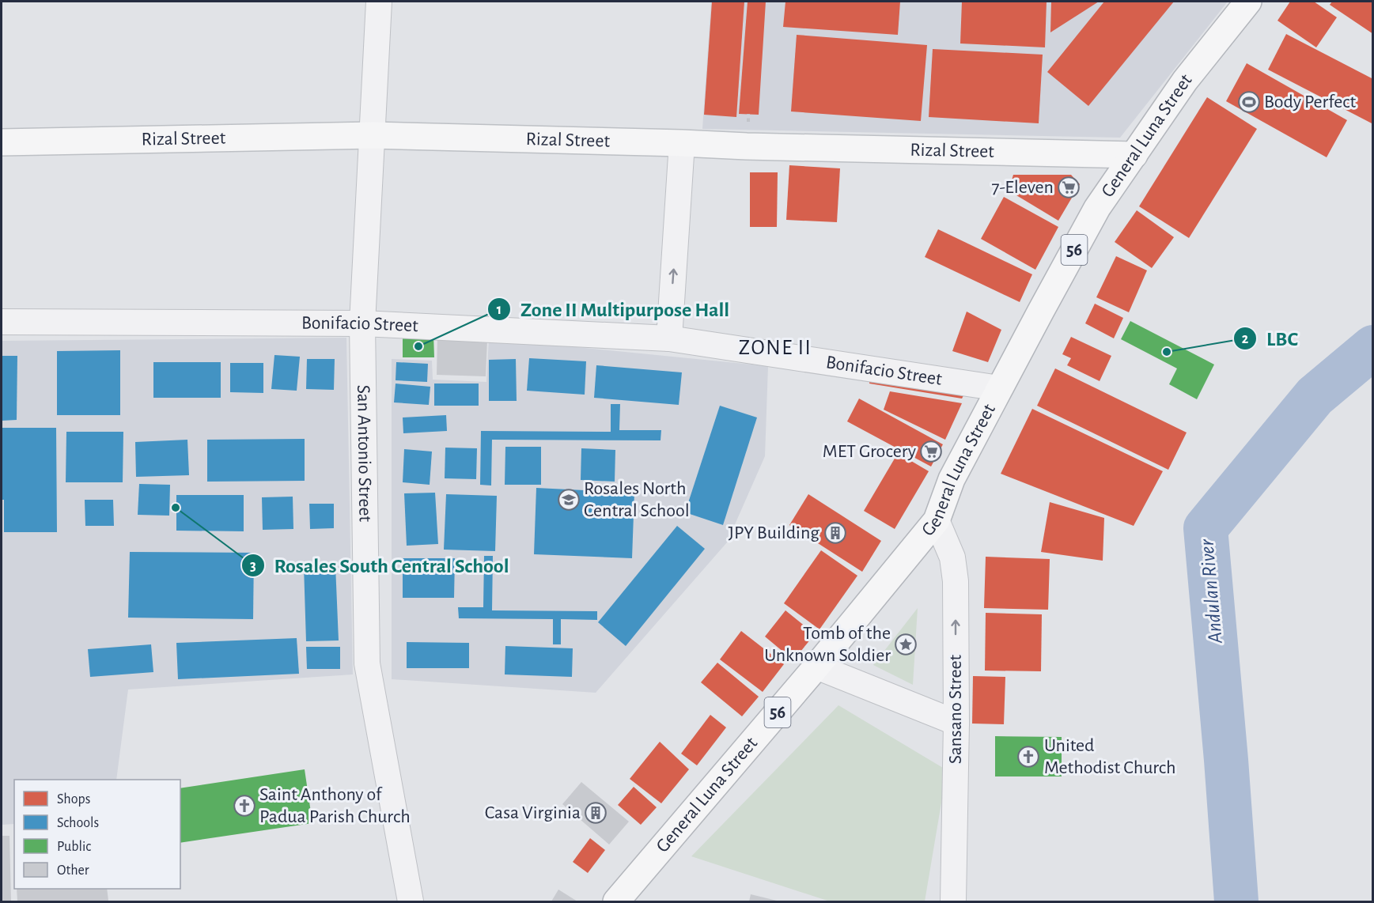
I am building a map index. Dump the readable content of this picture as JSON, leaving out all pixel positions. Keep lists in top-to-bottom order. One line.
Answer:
{"streets":{"main road":["General Luna Street","Rizal Street","56"],"street":["Bonifacio Street","San Antonio Street","Sansano Street"]},"crossings":[["General Luna Street","Rizal Street"],["General Luna Street","Bonifacio Street"],["General Luna Street","Sansano Street"],["Rizal Street","San Antonio Street"],["Bonifacio Street","San Antonio Street"]],"one_way":["Sansano Street"],"districts":["ZONE II"],"water":["Andulan River"],"places":{"sports":["Body Perfect"],"supermarket":["7-Eleven","MET Grocery"],"other":["Zone II Multipurpose Hall","LBC","Rosales South Central School"],"school or university":["Rosales North Central School"],"building":["JPY Building","Casa Virginia"],"place":["Tomb of the Unknown Soldier"],"church":["United Methodist Church","Saint Anthony of Padua Parish Church"]},"legend":["Shops","Schools","Public","Other"]}
